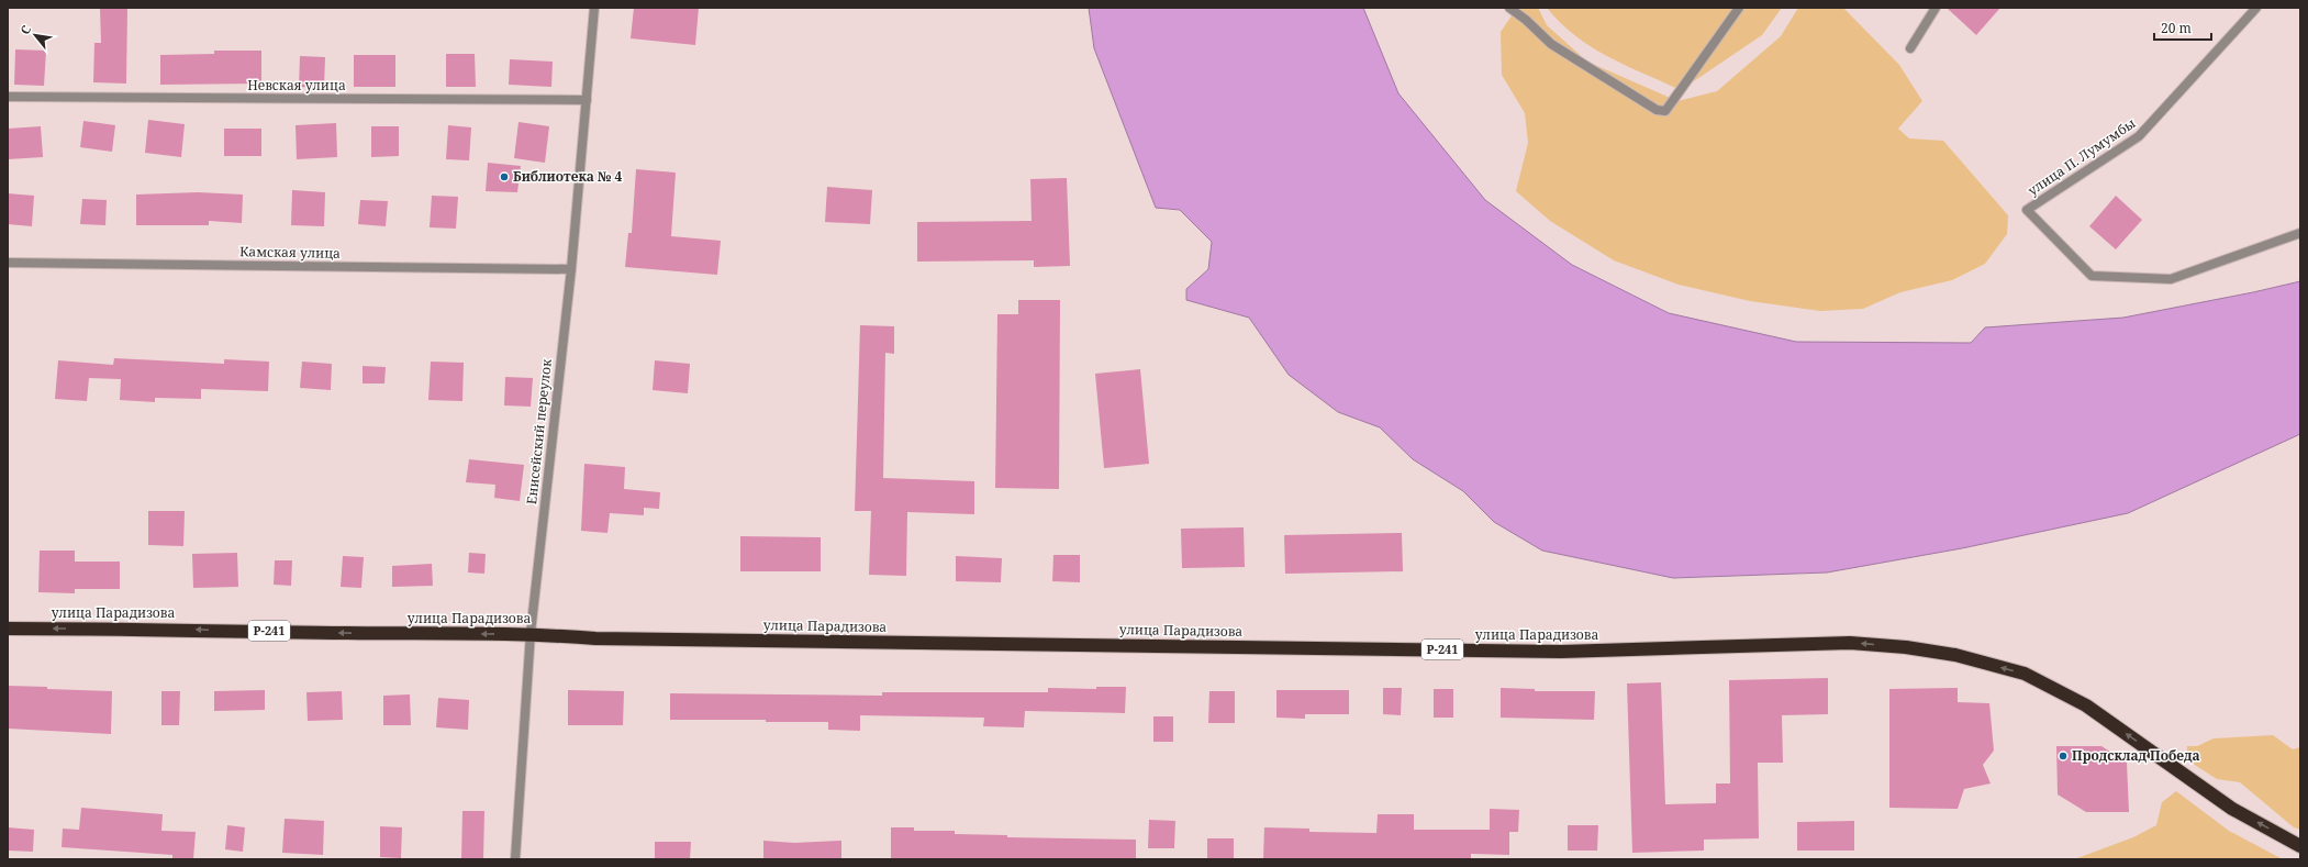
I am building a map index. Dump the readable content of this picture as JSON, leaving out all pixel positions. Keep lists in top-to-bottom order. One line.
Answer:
{"streets":{"highway":["улица Парадизова","Р-241"],"street":["Невская улица","улица П. Лумумбы","Камская улица","Енисейский переулок"]},"crossings":[["Невская улица","Енисейский переулок"],["Камская улица","Енисейский переулок"],["Енисейский переулок","улица Парадизова"]],"one_way":["улица Парадизова"],"places":["Библиотека № 4","Продсклад Победа"],"scale_bar":"20 m","north":"top left"}
